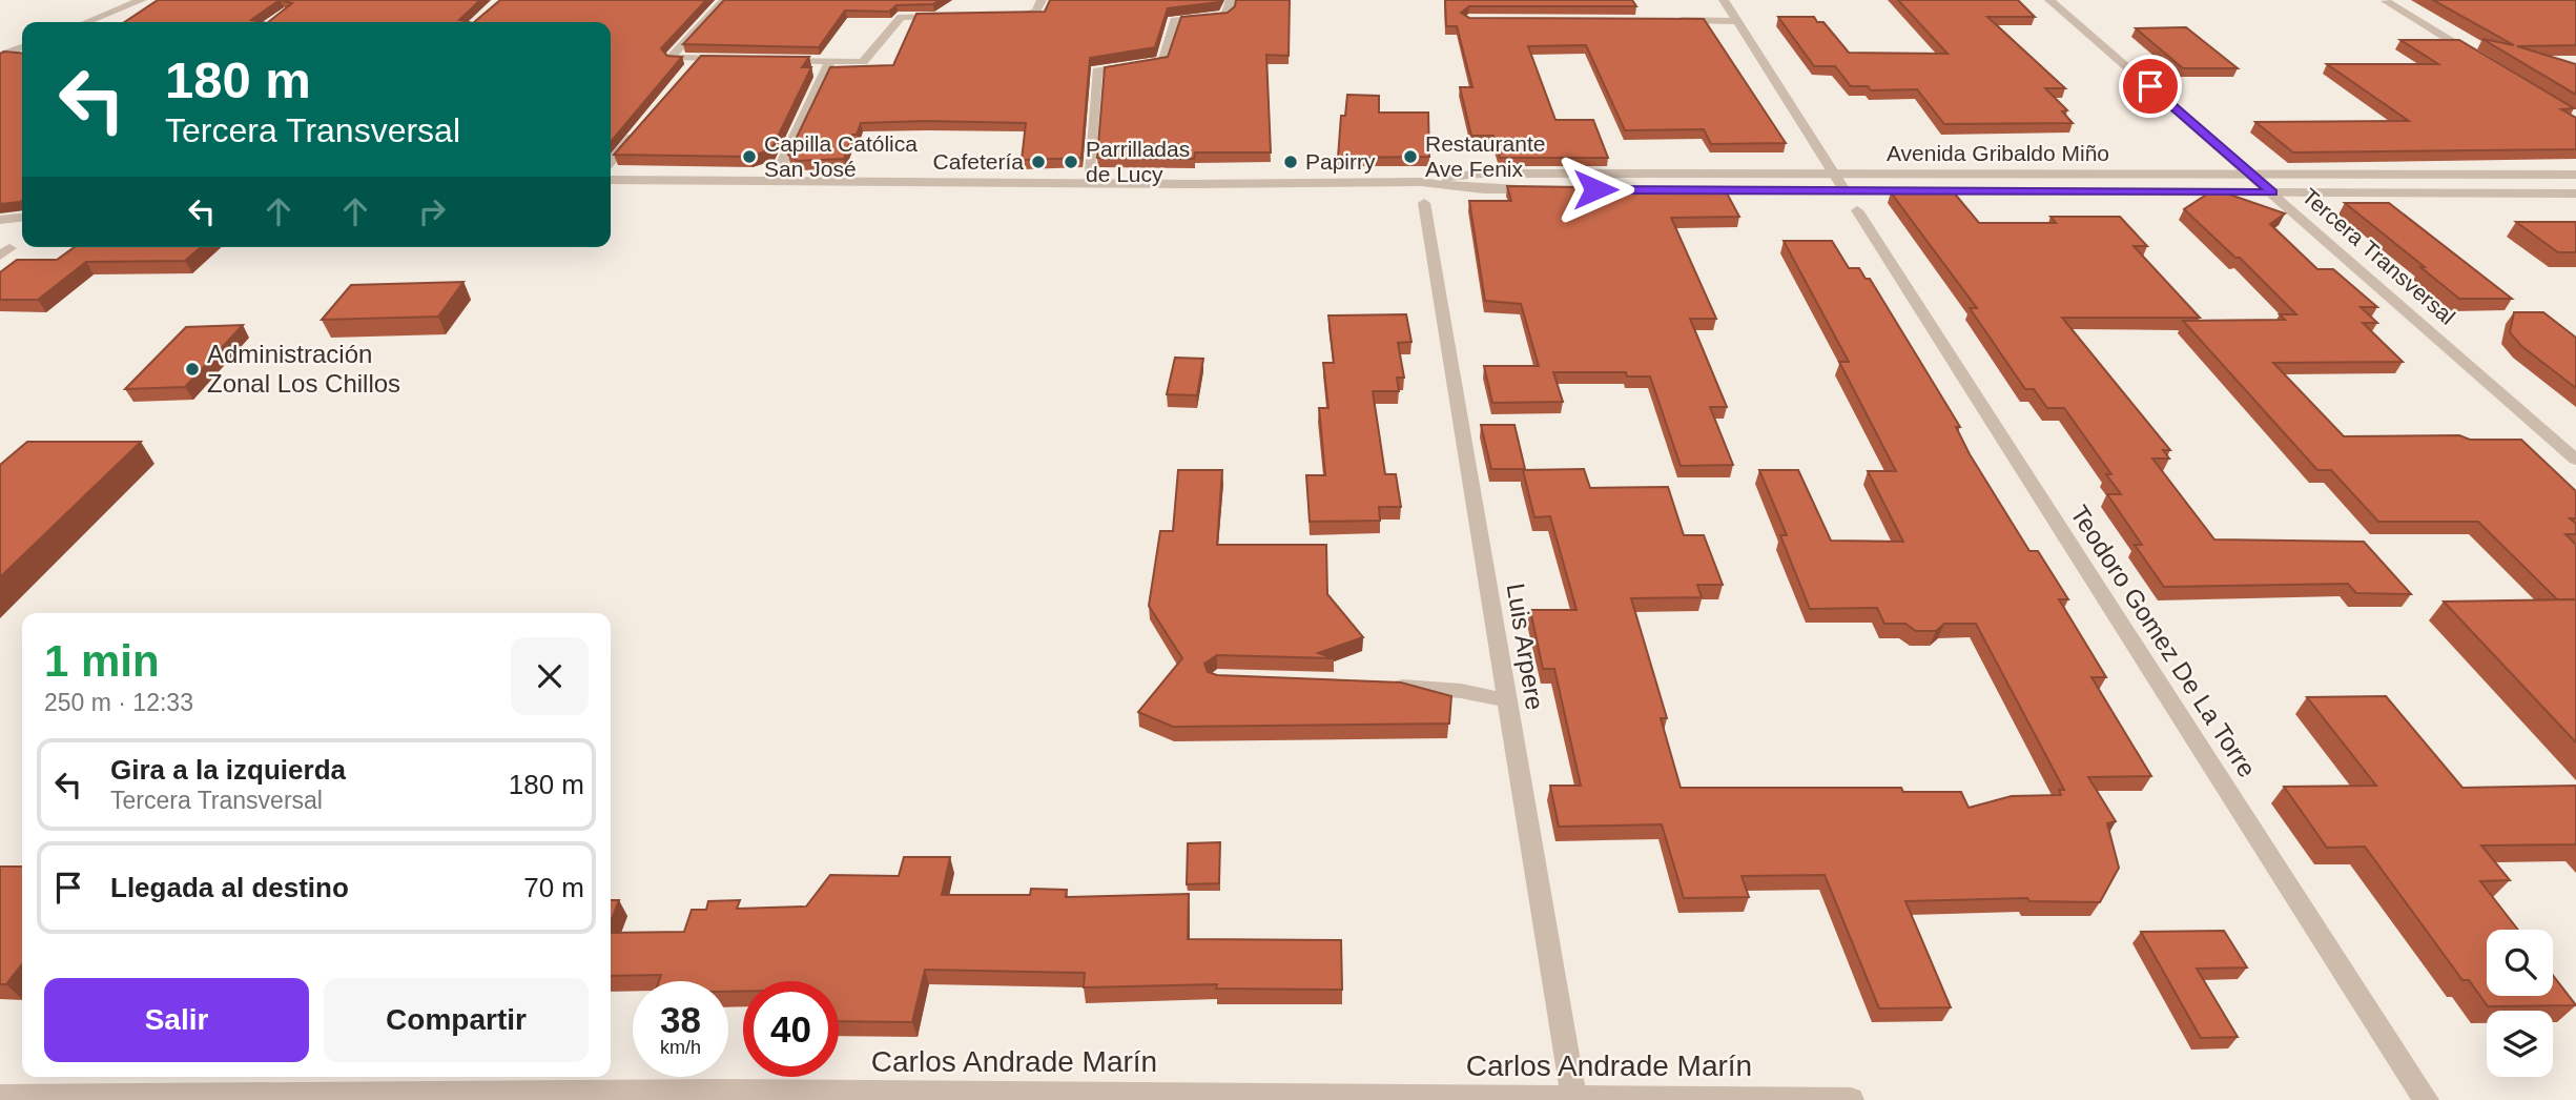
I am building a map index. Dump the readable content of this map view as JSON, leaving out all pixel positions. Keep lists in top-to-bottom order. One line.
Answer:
{"streets":{"street":["Avenida Gribaldo Miño","Tercera Transversal","Teodoro Gomez De La Torre","Luis Arpere","Carlos Andrade Marín"]},"crossings":[["Avenida Gribaldo Miño","Tercera Transversal"],["Luis Arpere","Carlos Andrade Marín"]],"places":["Capilla Católica San José","Restaurante Ave Fenix","Cafetería","Parrilladas de Lucy","Papirry","Administración Zonal Los Chillos"],"page":{"turn":["180 m","Tercera Transversal"],"heading":["1 min","250 m · 12:33"],"list":[{"name":"Gira a la izquierda","note":"Tercera Transversal","value":"180 m"},{"name":"Llegada al destino","value":"70 m"}],"buttons":["Salir","Compartir"],"speed":"38 km/h","limit":"40"}}
